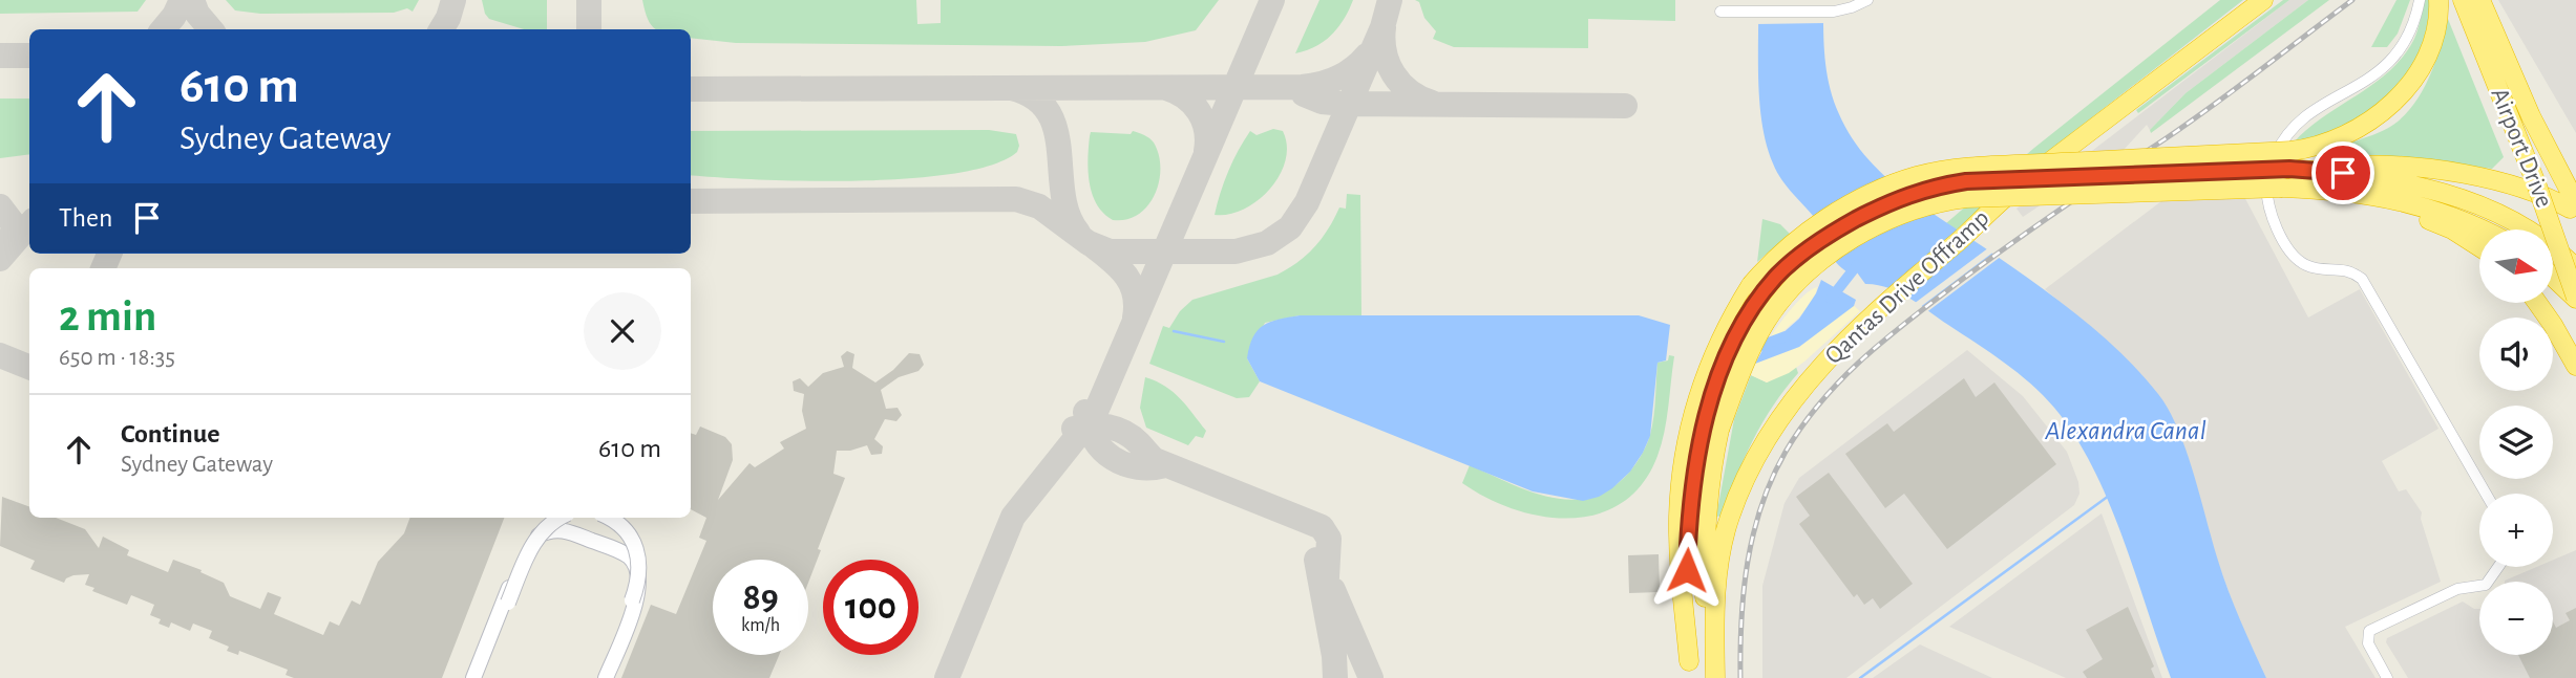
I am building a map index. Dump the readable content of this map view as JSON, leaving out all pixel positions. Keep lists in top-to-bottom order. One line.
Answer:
{"streets":{"highway":["Airport Drive","Qantas Drive Offramp"]},"water":["Alexandra Canal"],"north":"right","page":{"turn":["610 m","Sydney Gateway"],"then":"Then","map_buttons":["+","−"],"heading":["2 min","650 m · 18:35"],"list":[{"name":"Continue","note":"Sydney Gateway","value":"610 m"}],"speed":"89 km/h","limit":"100"}}
